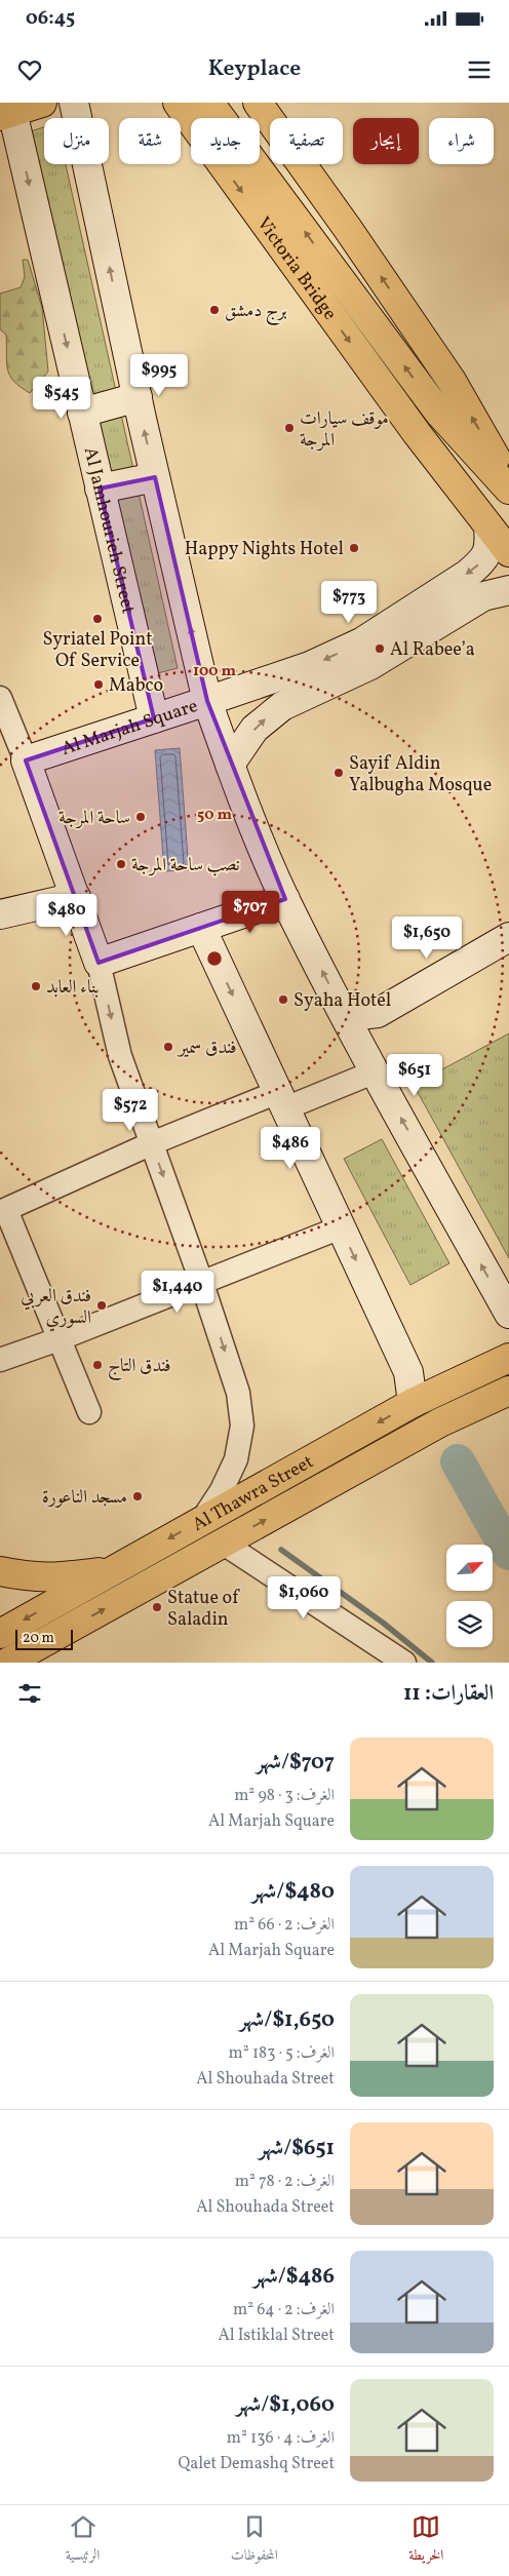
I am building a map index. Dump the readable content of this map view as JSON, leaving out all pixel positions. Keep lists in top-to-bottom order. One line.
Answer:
{"streets":{"main road":["Victoria Bridge","Al Jamhourieh Street","Al Marjah Square","Al Thawra Street"]},"crossings":[["Al Jamhourieh Street","Al Marjah Square"]],"places":["برج دمشق","موقف سيارات المرجة","Happy Nights Hotel","Syriatel Point Of Service","Al Rabee’a","Mabco","Sayif Aldin Yalbugha Mosque","ساحة المرجة","نصب ساحة المرجة","بناء العابد","Syaha Hotel","فندق سمير","فندق العربي السوري","فندق التاج","مسجد الناعورة","Statue of Saladin"],"scale_bar":"20 m","north":"top right","page":{"status":"06:45","header":"Keyplace","chip":["شراء","إيجار","تصفية","جديد","شقة","منزل"],"price":["$995","$545","$773","$707","$480","$1,650","$651","$572","$486","$1,440","$1,060"],"scale":"20 m","heading":"العقارات: 11","list":[{"name":"$707/شهر","note":"الغرف: 3 · 98 m² · Al Marjah Square"},{"name":"$480/شهر","note":"الغرف: 2 · 66 m² · Al Marjah Square"},{"name":"$1,650/شهر","note":"الغرف: 5 · 183 m² · Al Shouhada Street"},{"name":"$651/شهر","note":"الغرف: 2 · 78 m² · Al Shouhada Street"},{"name":"$486/شهر","note":"الغرف: 2 · 64 m² · Al Istiklal Street"},{"name":"$1,060/شهر","note":"الغرف: 4 · 136 m² · Qalet Demashq Street"}],"tabs":["الخريطة","المحفوظات","الرئيسية"]},"rings":["100 m","50 m"]}
